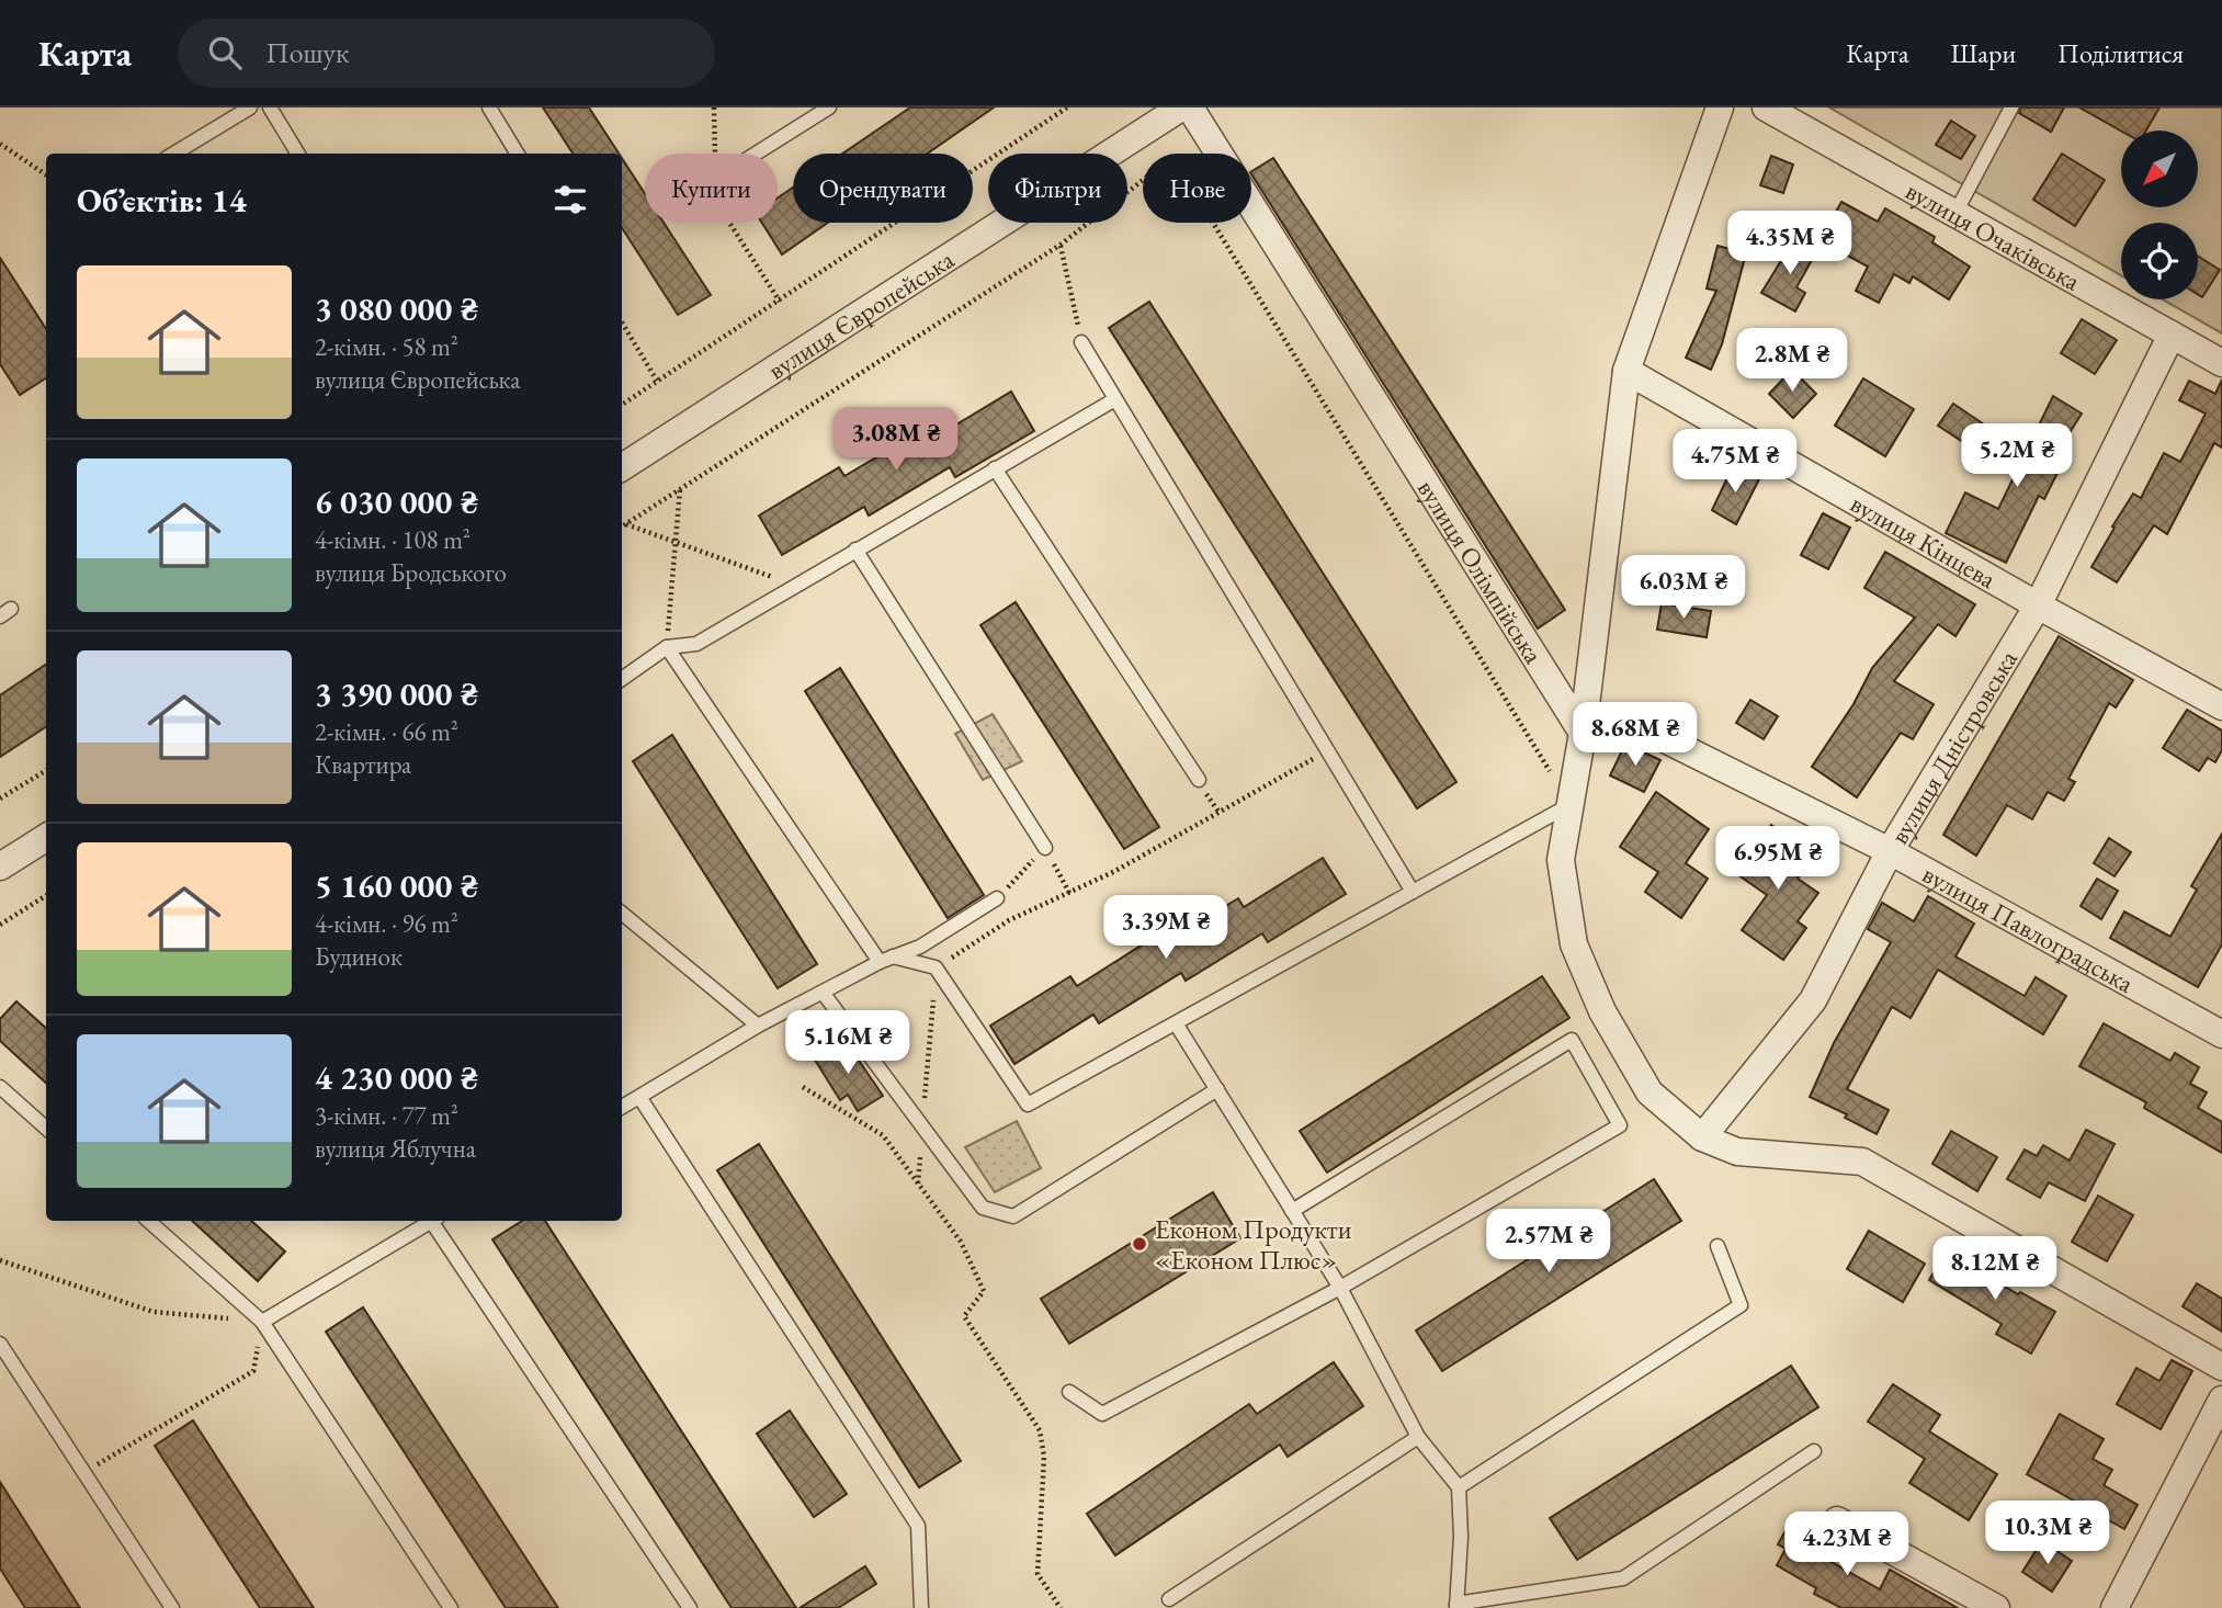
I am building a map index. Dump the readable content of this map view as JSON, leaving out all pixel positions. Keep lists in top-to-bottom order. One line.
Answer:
{"streets":{"street":["вулиця Очаківська","вулиця Європейська","вулиця Кінцева","вулиця Олімпійська","вулиця Дністровська","вулиця Павлоградська"]},"crossings":[["вулиця Очаківська","вулиця Дністровська"],["вулиця Кінцева","вулиця Дністровська"],["вулиця Олімпійська","вулиця Павлоградська"],["вулиця Дністровська","вулиця Павлоградська"]],"places":["Економ Продукти «Економ Плюс»"],"north":"bottom left","page":{"header":"Карта","search":"Пошук","nav":["Карта","Шари","Поділитися"],"chip":["Купити","Орендувати","Фільтри","Нове"],"heading":"Об’єктів: 14","price":["4.35M ₴","2.8M ₴","3.08M ₴","5.2M ₴","4.75M ₴","6.03M ₴","8.68M ₴","6.95M ₴","3.39M ₴","5.16M ₴","2.57M ₴","8.12M ₴","10.3M ₴","4.23M ₴"],"list":[{"name":"3 080 000 ₴","note":"2-кімн. · 58 m² · вулиця Європейська"},{"name":"6 030 000 ₴","note":"4-кімн. · 108 m² · вулиця Бродського"},{"name":"3 390 000 ₴","note":"2-кімн. · 66 m² · Квартира"},{"name":"5 160 000 ₴","note":"4-кімн. · 96 m² · Будинок"},{"name":"4 230 000 ₴","note":"3-кімн. · 77 m² · вулиця Яблучна"}]}}
